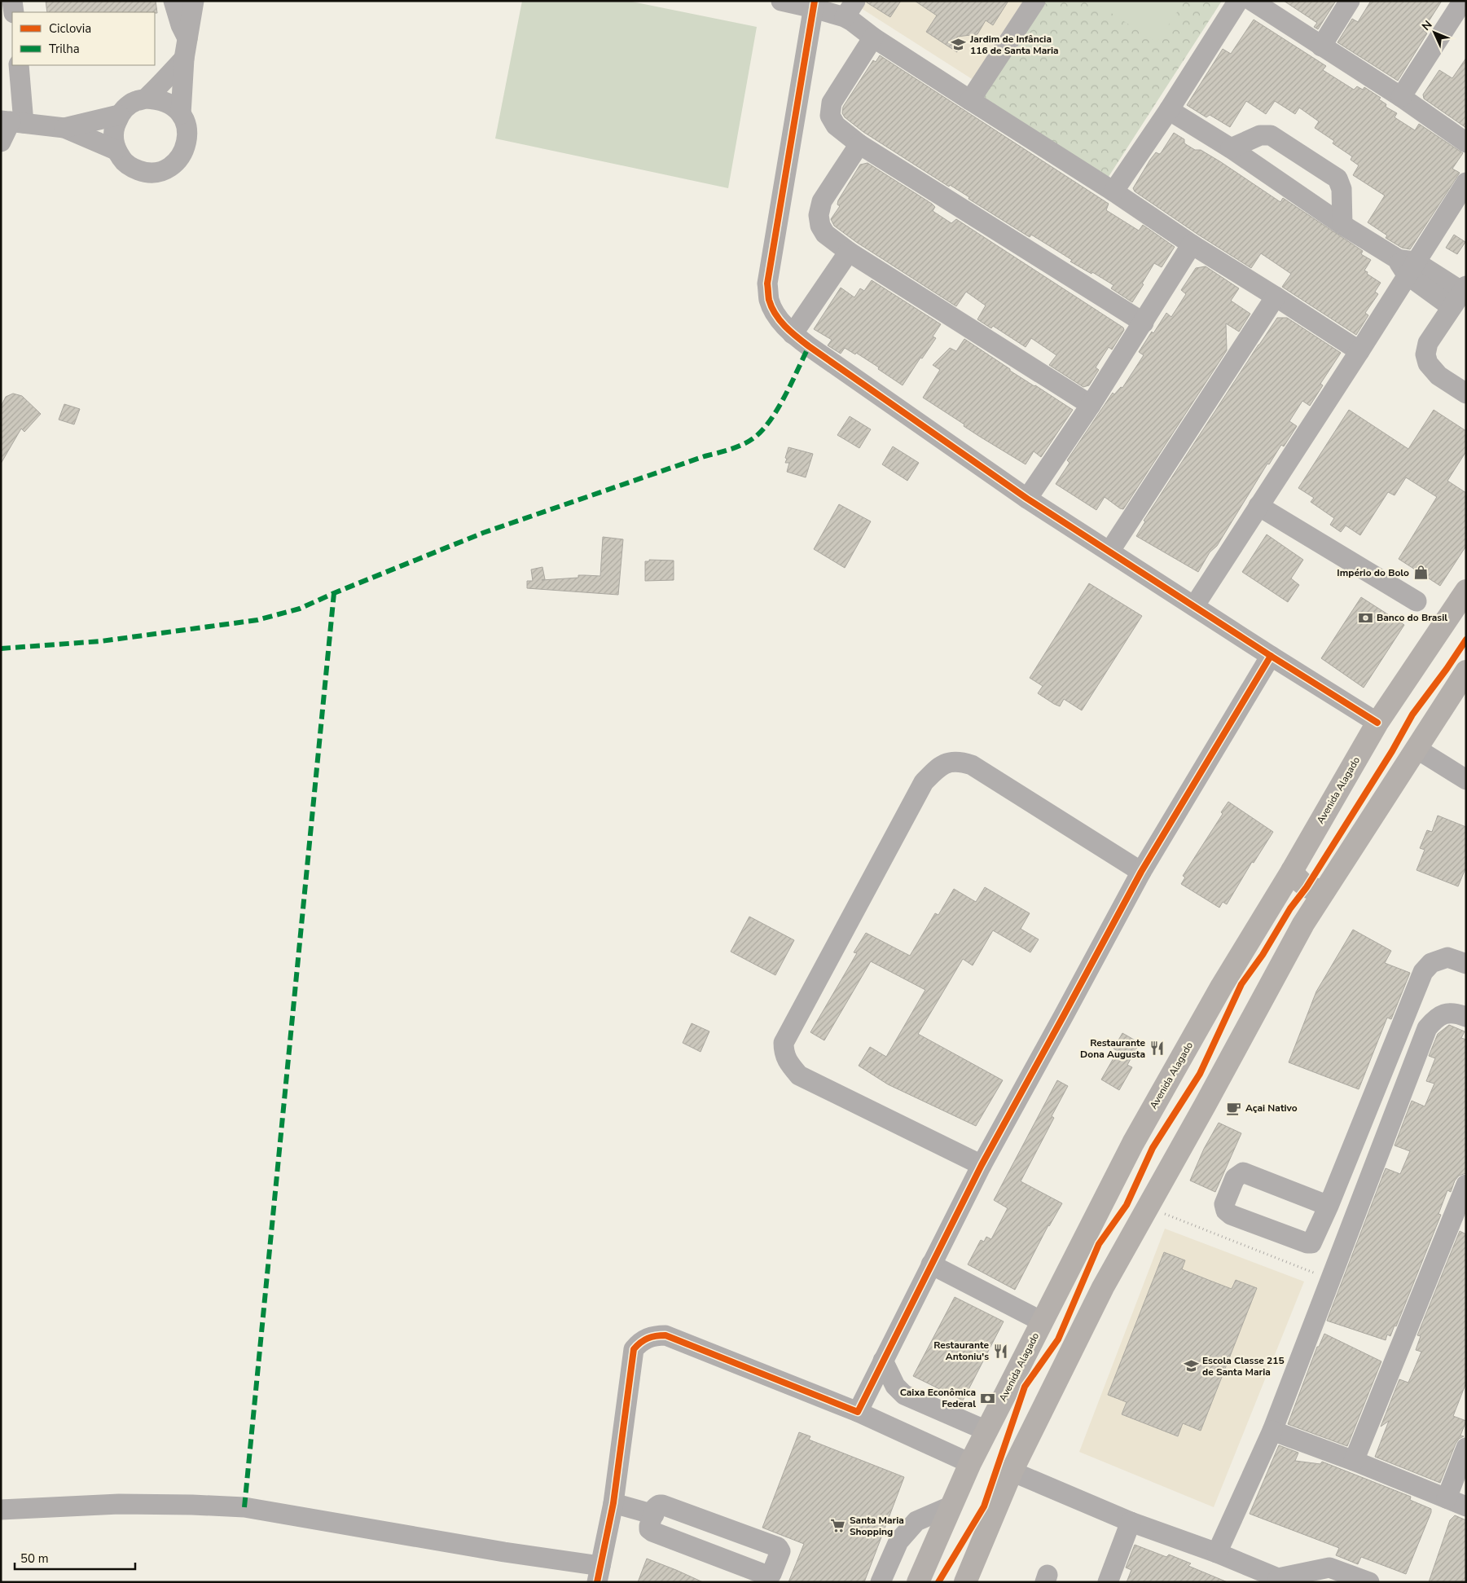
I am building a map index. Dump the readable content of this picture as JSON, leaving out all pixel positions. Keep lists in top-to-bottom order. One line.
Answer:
{"streets":{"main road":["Avenida Alagado"]},"places":{"school or university":["Jardim de Infância 116 de Santa Maria","Escola Classe 215 de Santa Maria"],"shop":["Império do Bolo"],"bank":["Banco do Brasil","Caixa Econômica Federal"],"restaurant":["Restaurante Dona Augusta","Restaurante Antoniu's"],"cafe":["Açai Nativo"],"supermarket":["Santa Maria Shopping"]},"legend":["Ciclovia","Trilha"],"scale_bar":"50 m","north":"top left"}
